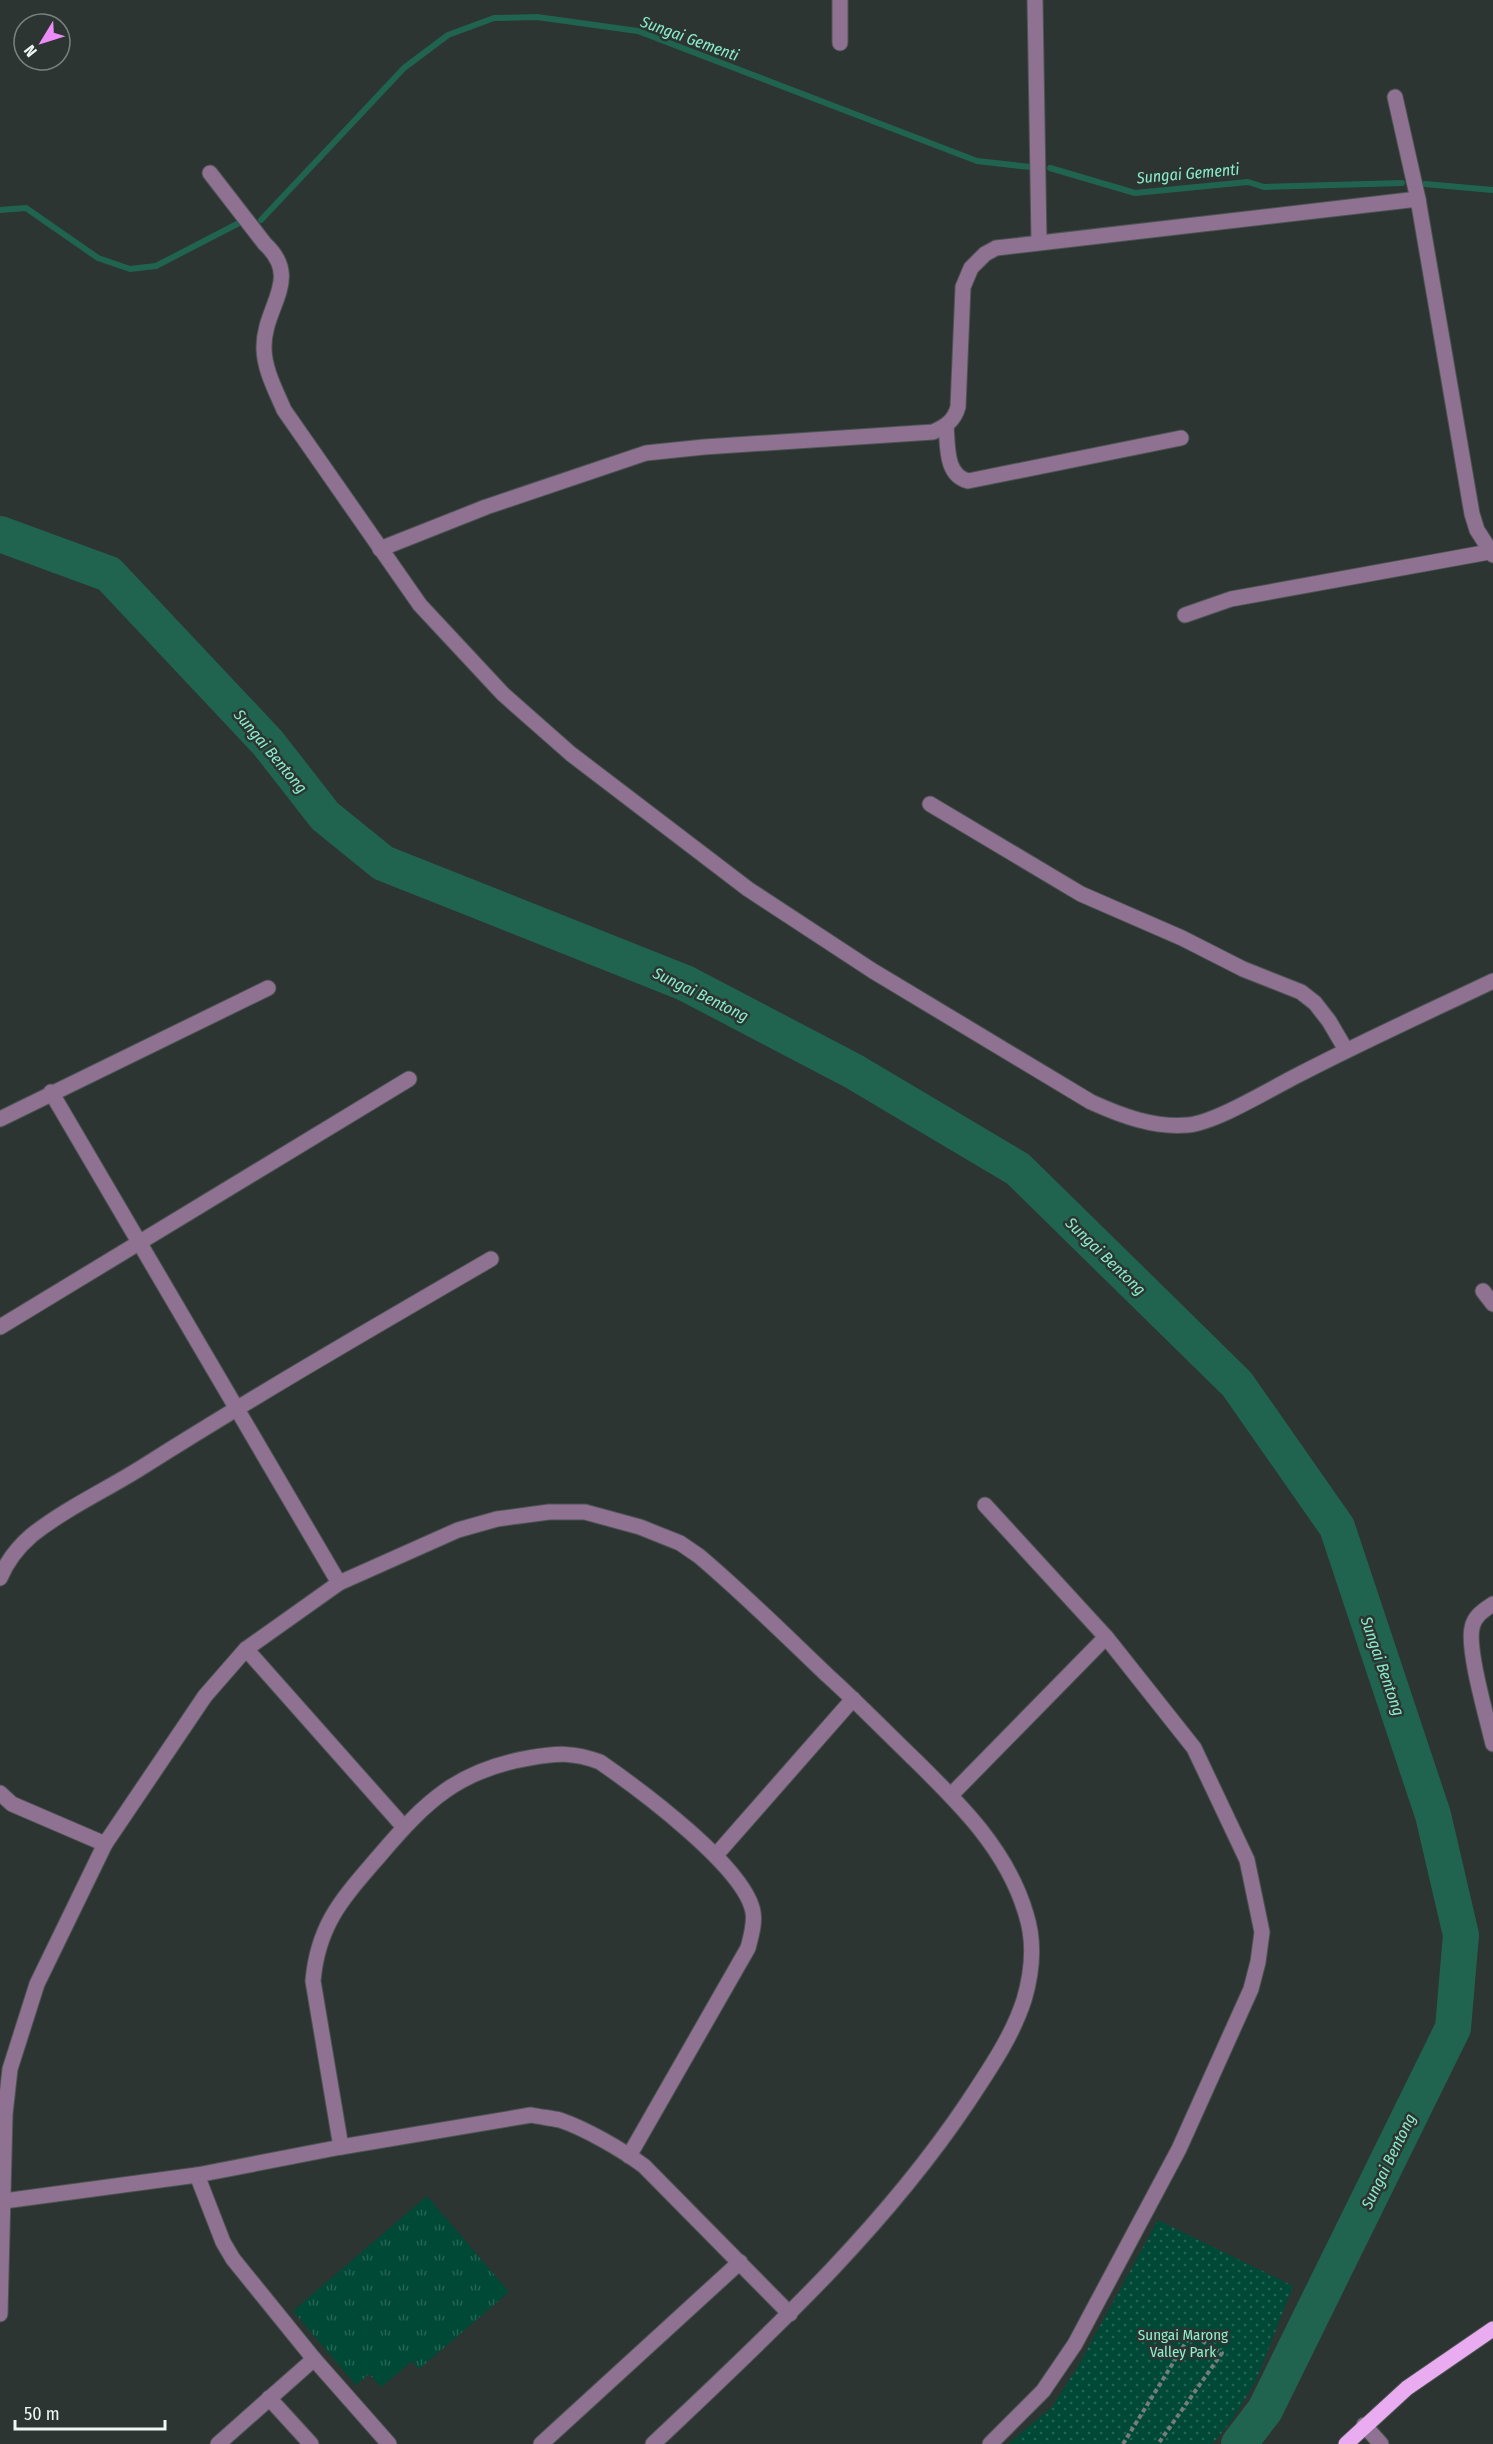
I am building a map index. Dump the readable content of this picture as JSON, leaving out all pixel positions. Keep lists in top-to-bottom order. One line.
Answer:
{"water":["Sungai Gementi","Sungai Bentong"],"parks":["Sungai Marong Valley Park"],"scale_bar":"50 m","north":"bottom left"}
